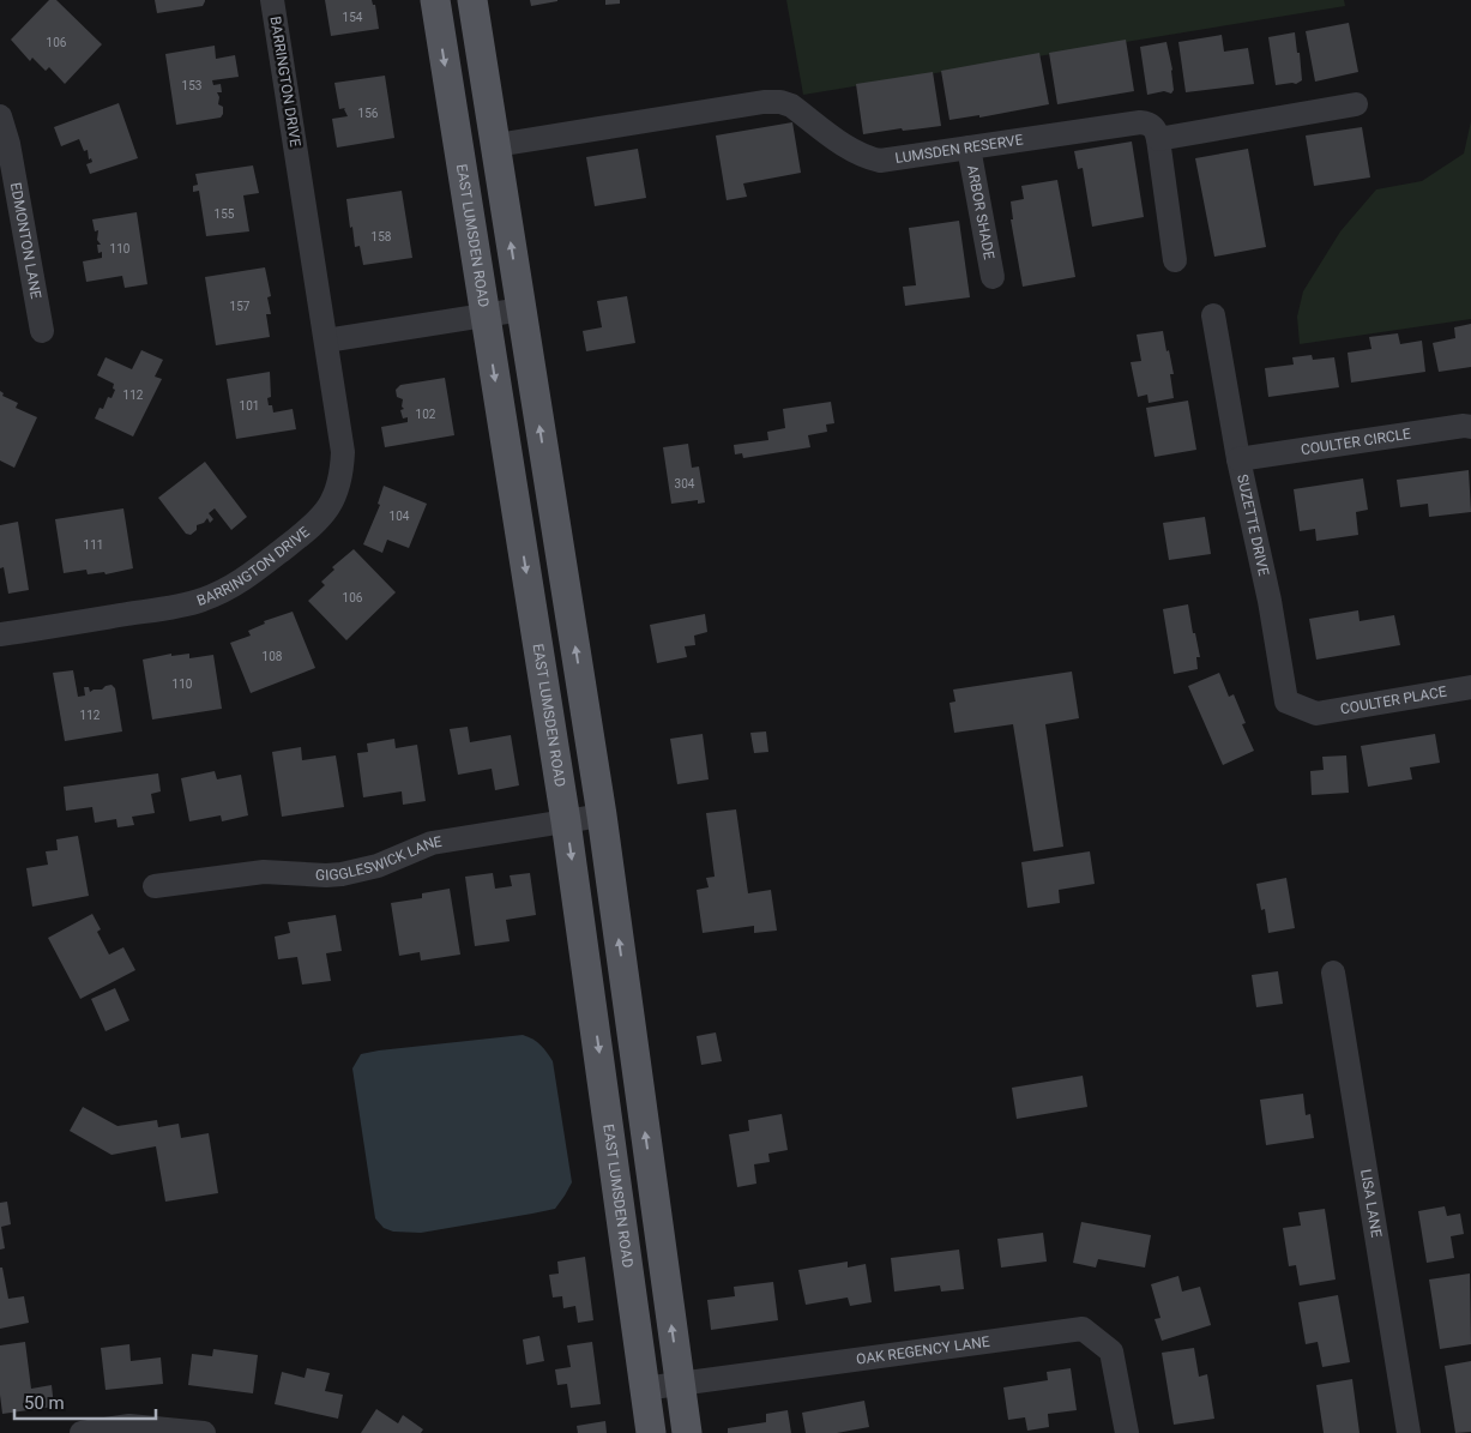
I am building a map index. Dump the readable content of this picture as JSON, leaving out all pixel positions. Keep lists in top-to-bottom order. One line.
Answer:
{"streets":{"main road":["EAST LUMSDEN ROAD"],"street":["BARRINGTON DRIVE","LUMSDEN RESERVE","ARBOR SHADE","EDMONTON LANE","COULTER CIRCLE","SUZETTE DRIVE","COULTER PLACE","GIGGLESWICK LANE","LISA LANE","OAK REGENCY LANE"]},"crossings":[["LUMSDEN RESERVE","ARBOR SHADE"],["EAST LUMSDEN ROAD","GIGGLESWICK LANE"],["EAST LUMSDEN ROAD","OAK REGENCY LANE"],["COULTER CIRCLE","SUZETTE DRIVE"],["SUZETTE DRIVE","COULTER PLACE"]],"house_numbers":["154","106","153","156","155","158","110","157","112","101","102","304","104","111","106","108","110","112"],"scale_bar":"50 m"}
